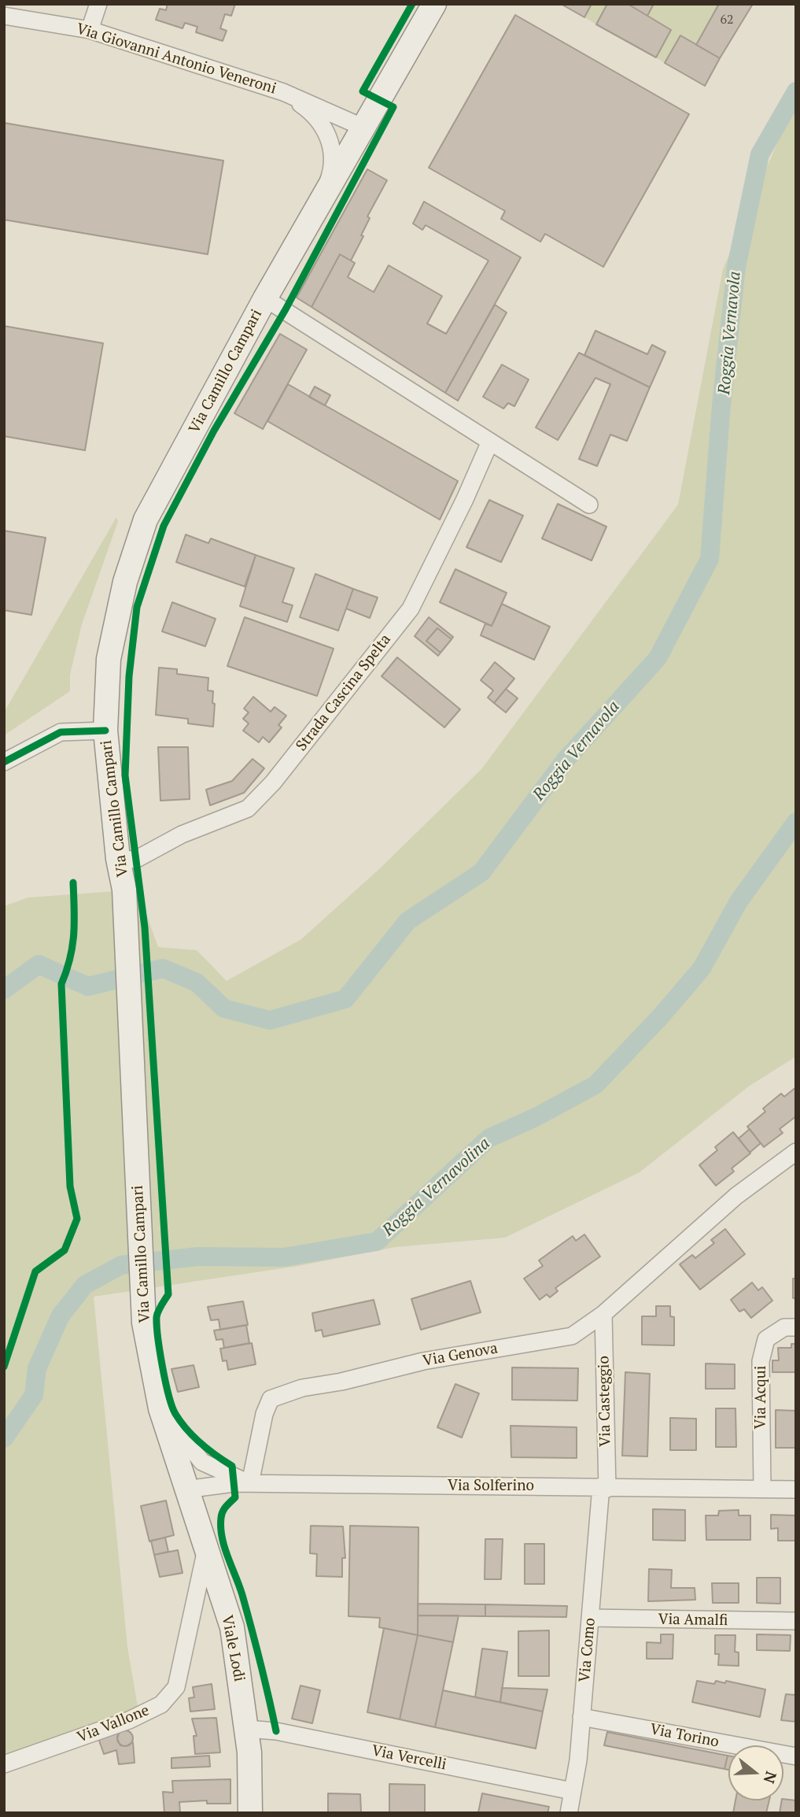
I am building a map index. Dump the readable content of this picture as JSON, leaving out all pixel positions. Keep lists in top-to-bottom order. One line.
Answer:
{"streets":{"street":["Via Giovanni Antonio Veneroni","Via Camillo Campari","Strada Cascina Spelta","Via Genova","Via Acqui","Via Casteggio","Via Solferino","Via Amalfi","Viale Lodi","Via Como","Via Vallone","Via Torino","Via Vercelli"]},"crossings":[["Via Giovanni Antonio Veneroni","Via Camillo Campari"],["Via Camillo Campari","Strada Cascina Spelta"],["Via Camillo Campari","Via Solferino"],["Via Camillo Campari","Viale Lodi"],["Via Genova","Via Casteggio"],["Via Genova","Via Solferino"],["Via Acqui","Via Solferino"],["Via Casteggio","Via Solferino"],["Via Casteggio","Via Como"],["Via Solferino","Viale Lodi"],["Via Solferino","Via Como"],["Via Amalfi","Via Como"],["Viale Lodi","Via Vallone"],["Viale Lodi","Via Vercelli"],["Via Como","Via Torino"],["Via Como","Via Vercelli"]],"water":["Roggia Vernavola","Roggia Vernavolina"],"house_numbers":["62"],"north":"right"}
